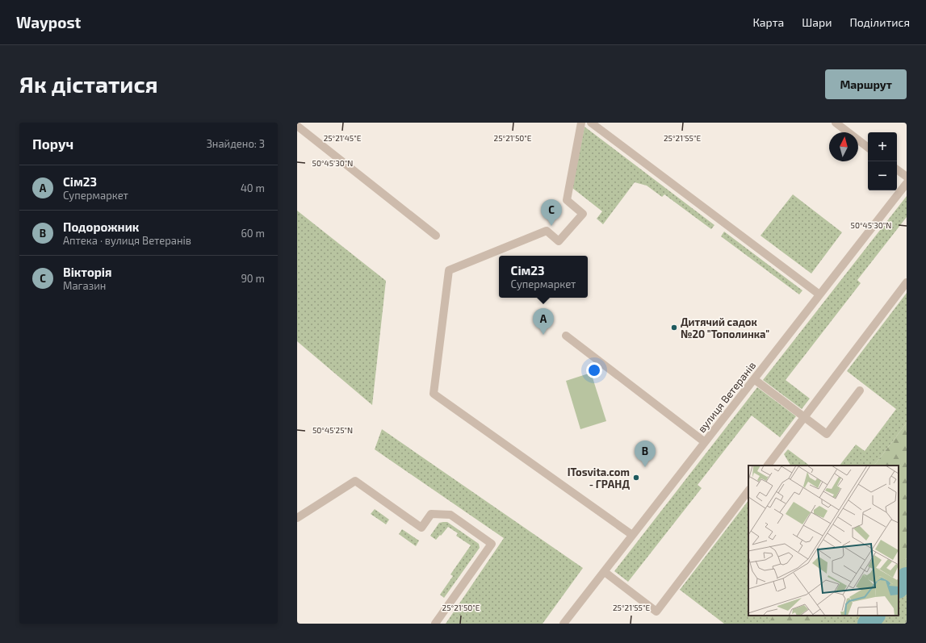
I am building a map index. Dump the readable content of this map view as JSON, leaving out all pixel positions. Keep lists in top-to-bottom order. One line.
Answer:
{"streets":{"street":["вулиця Ветеранів"]},"places":["Дитячий садок №20 \"Тополинка\"","ITosvita.com - ГРАНД"],"north":"top","page":{"header":"Waypost","nav":["Карта","Шари","Поділитися"],"buttons":"Маршрут","title":"Як дістатися","heading":["Поруч","Знайдено: 3"],"map_buttons":["+","−"],"list":[{"mark":"A","name":"Сім23","note":"Супермаркет","value":"40 m"},{"mark":"B","name":"Подорожник","note":"Аптека · вулиця Ветеранів","value":"60 m"},{"mark":"C","name":"Вікторія","note":"Магазин","value":"90 m"}],"pins":["C","A","B"],"popup":["Сім23","Супермаркет"]},"coordinates":["25°21'45\"E","25°21'50\"E","25°21'55\"E","50°45'30\"N","50°45'25\"N"]}
